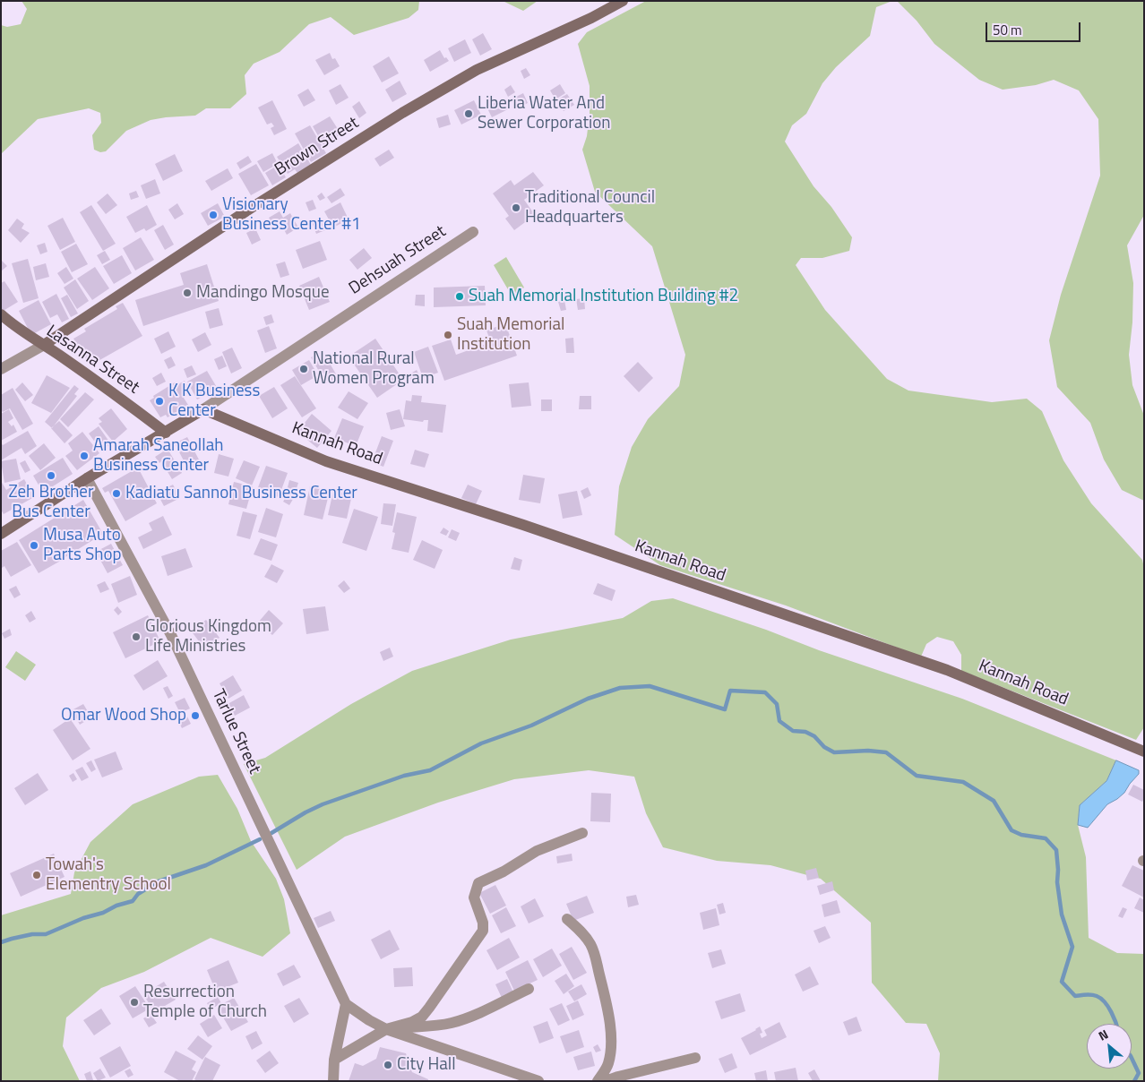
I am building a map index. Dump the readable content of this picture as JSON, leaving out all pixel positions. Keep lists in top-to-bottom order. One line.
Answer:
{"streets":{"street":["Brown Street","Dehsuah Street","Lasanna Street","Kannah Road","Tarlue Street"]},"crossings":[["Brown Street","Lasanna Street"],["Dehsuah Street","Lasanna Street"],["Dehsuah Street","Kannah Road"],["Dehsuah Street","Tarlue Street"]],"places":["Liberia Water And Sewer Corporation","Traditional Council Headquarters","Visionary Business Center #1","Mandingo Mosque","Suah Memorial Institution Building #2","Suah Memorial Institution","National Rural Women Program","K K Business Center","Amarah Saneollah Business Center","Zeh Brother Bus Center","Kadiatu Sannoh Business Center","Musa Auto Parts Shop","Glorious Kingdom Life Ministries","Omar Wood Shop","Towah's Elementry School","Resurrection Temple of Church","City Hall"],"scale_bar":"50 m","north":"top left"}
